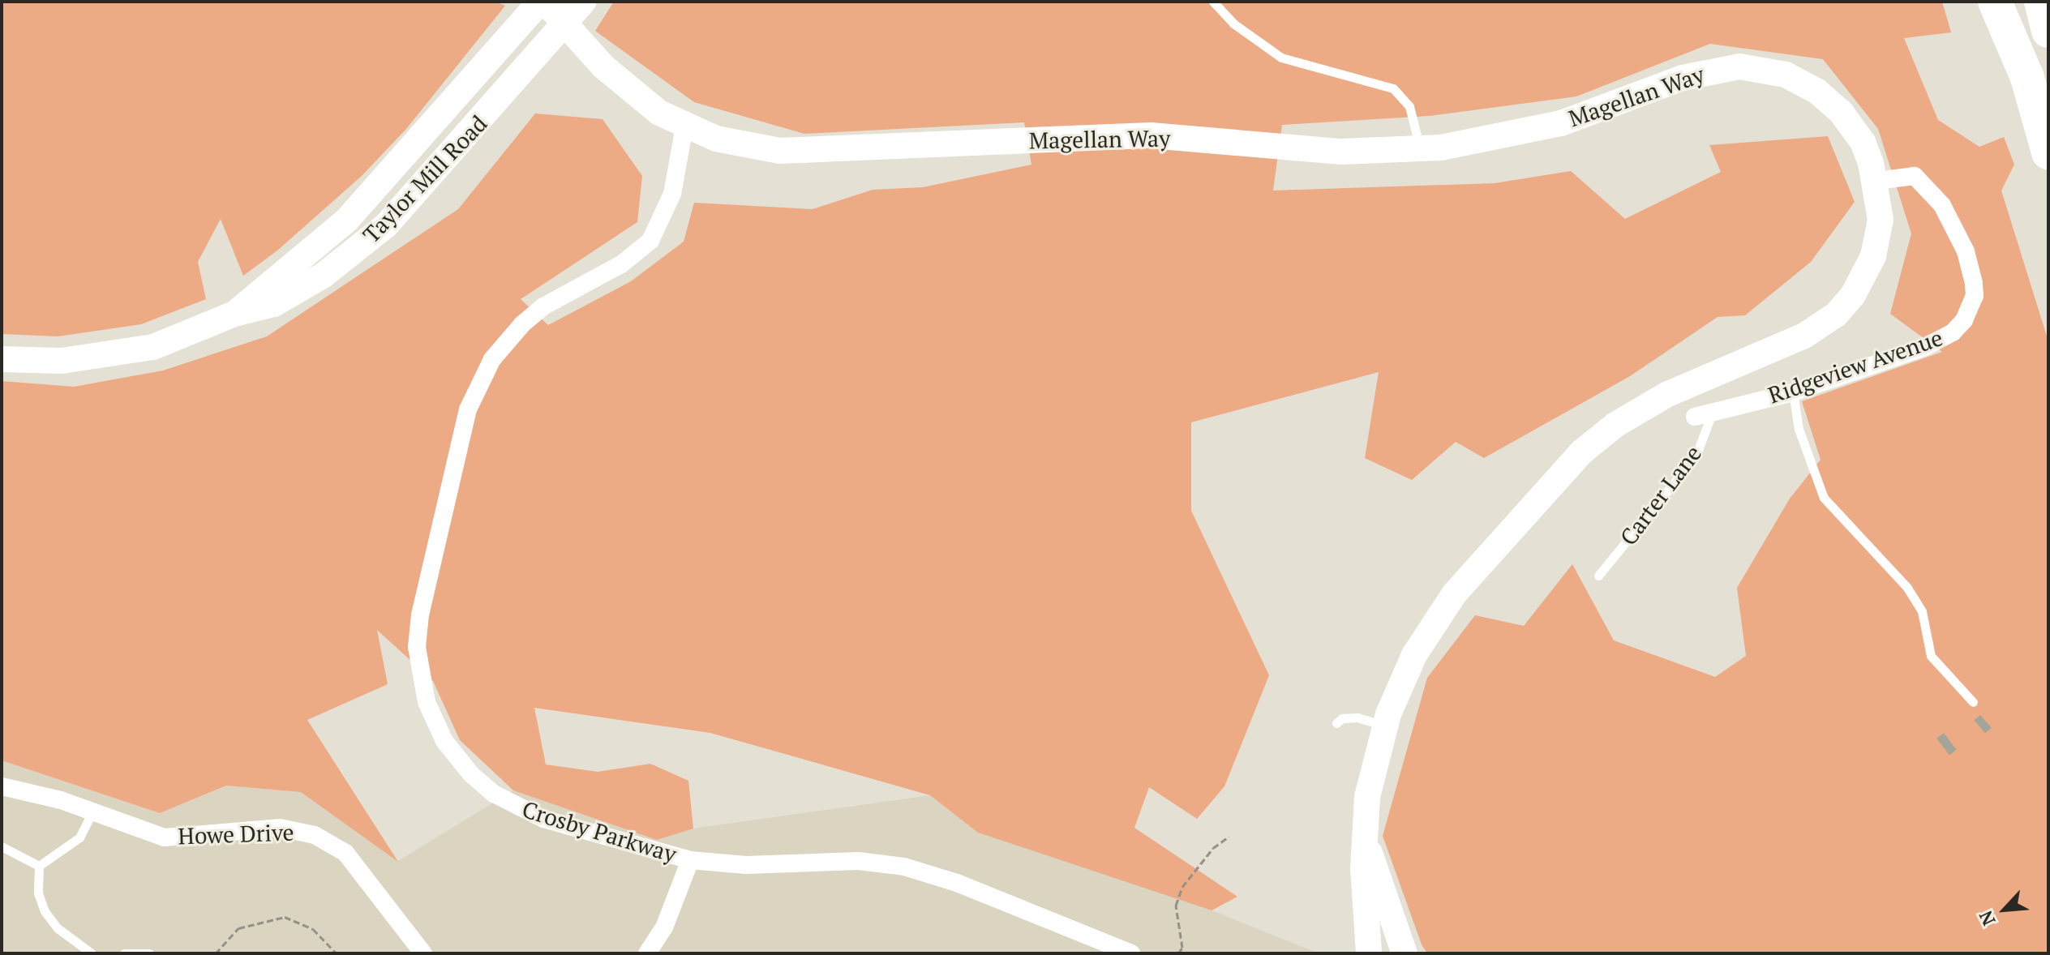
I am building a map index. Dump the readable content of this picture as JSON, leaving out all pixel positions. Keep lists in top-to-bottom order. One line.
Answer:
{"streets":{"street":["Magellan Way","Taylor Mill Road","Ridgeview Avenue","Crosby Parkway","Howe Drive"],"lane":["Carter Lane"]},"crossings":[["Magellan Way","Taylor Mill Road"],["Magellan Way","Ridgeview Avenue"],["Magellan Way","Crosby Parkway"],["Ridgeview Avenue","Carter Lane"]],"north":"bottom left"}
